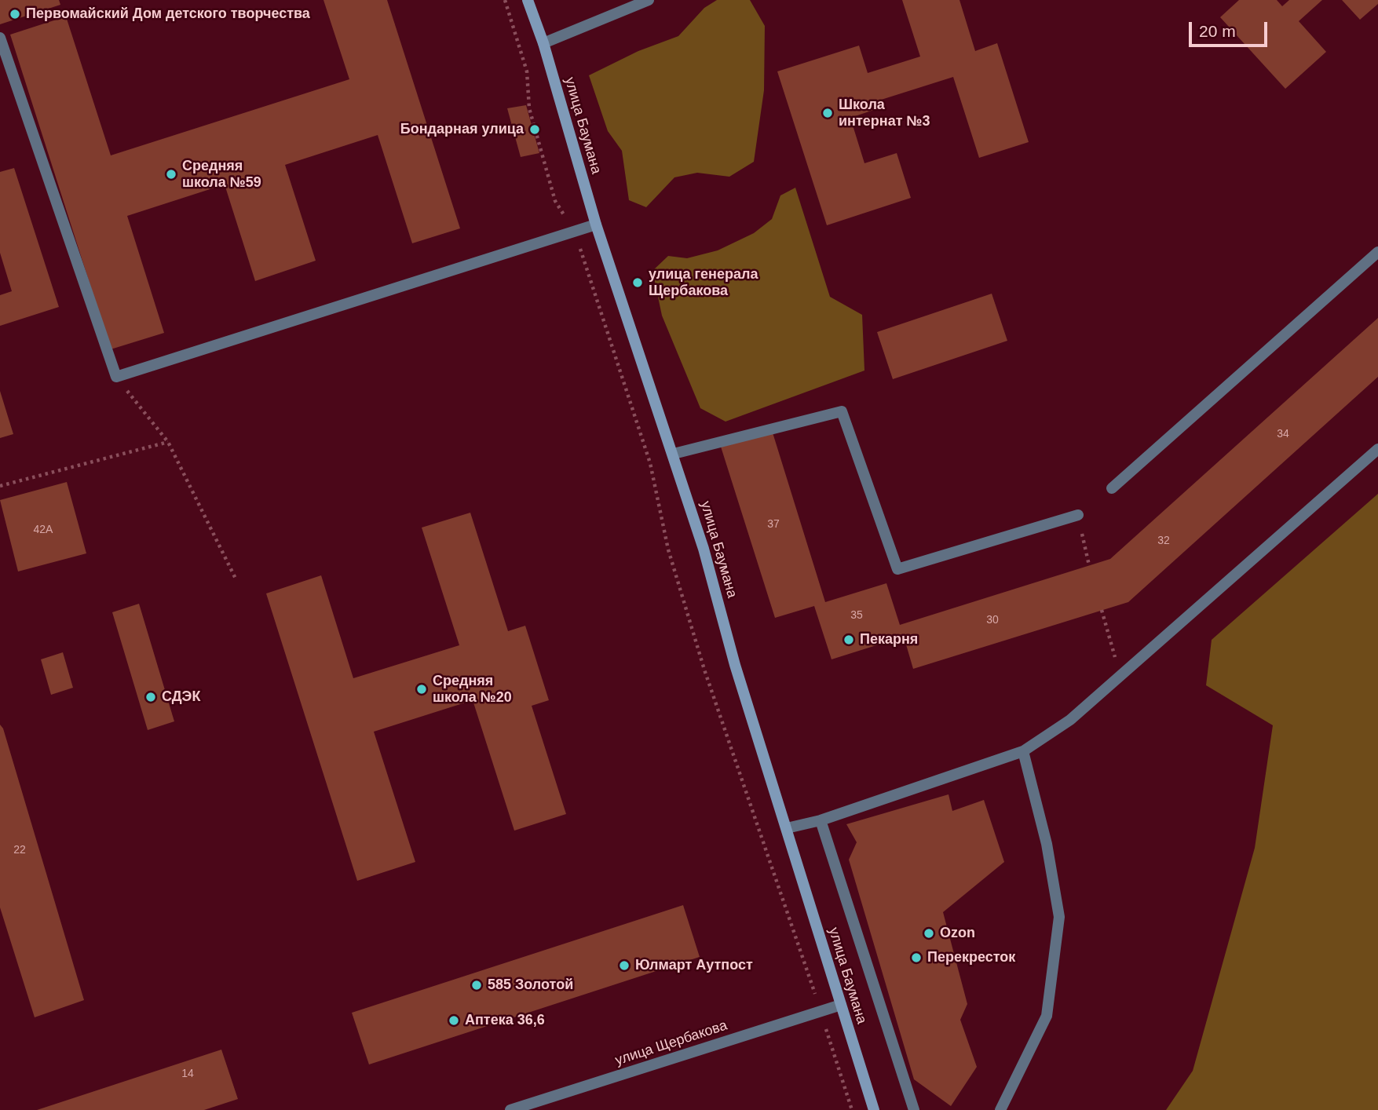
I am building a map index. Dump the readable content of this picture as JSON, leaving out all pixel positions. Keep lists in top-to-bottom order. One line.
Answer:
{"streets":{"street":["улица Баумана","улица Щербакова"]},"crossings":[["улица Баумана","улица Щербакова"]],"places":["Первомайский Дом детского творчества","Школа интернат №3","Бондарная улица","Средняя школа №59","улица генерала Щербакова","Пекарня","Средняя школа №20","СДЭК","Ozon","Перекресток","Юлмарт Аутпост","585 Золотой","Аптека 36,6"],"house_numbers":["34","37","42А","32","35","30","22","14"],"scale_bar":"20 m"}
